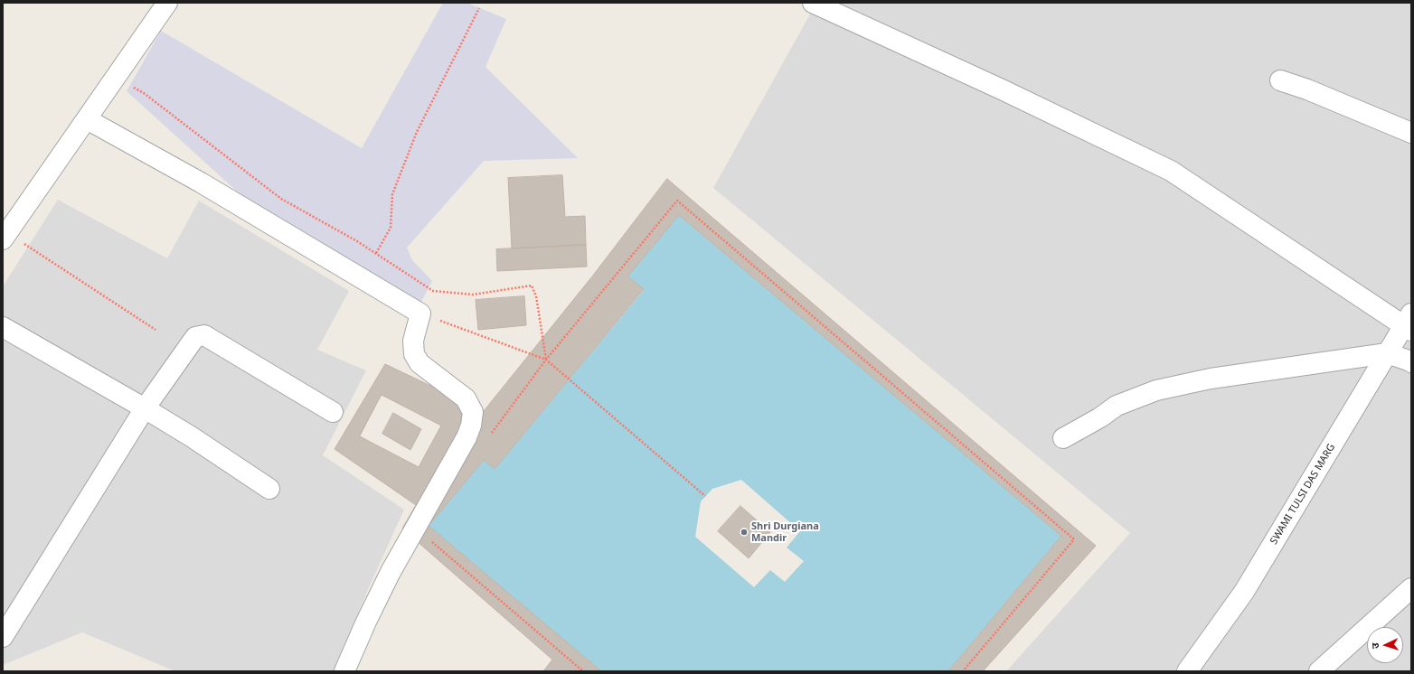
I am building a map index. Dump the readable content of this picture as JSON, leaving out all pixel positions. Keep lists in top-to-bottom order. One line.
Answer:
{"streets":{"street":["SWAMI TULSI DAS MARG"]},"places":["Shri Durgiana Mandir"],"north":"left"}
